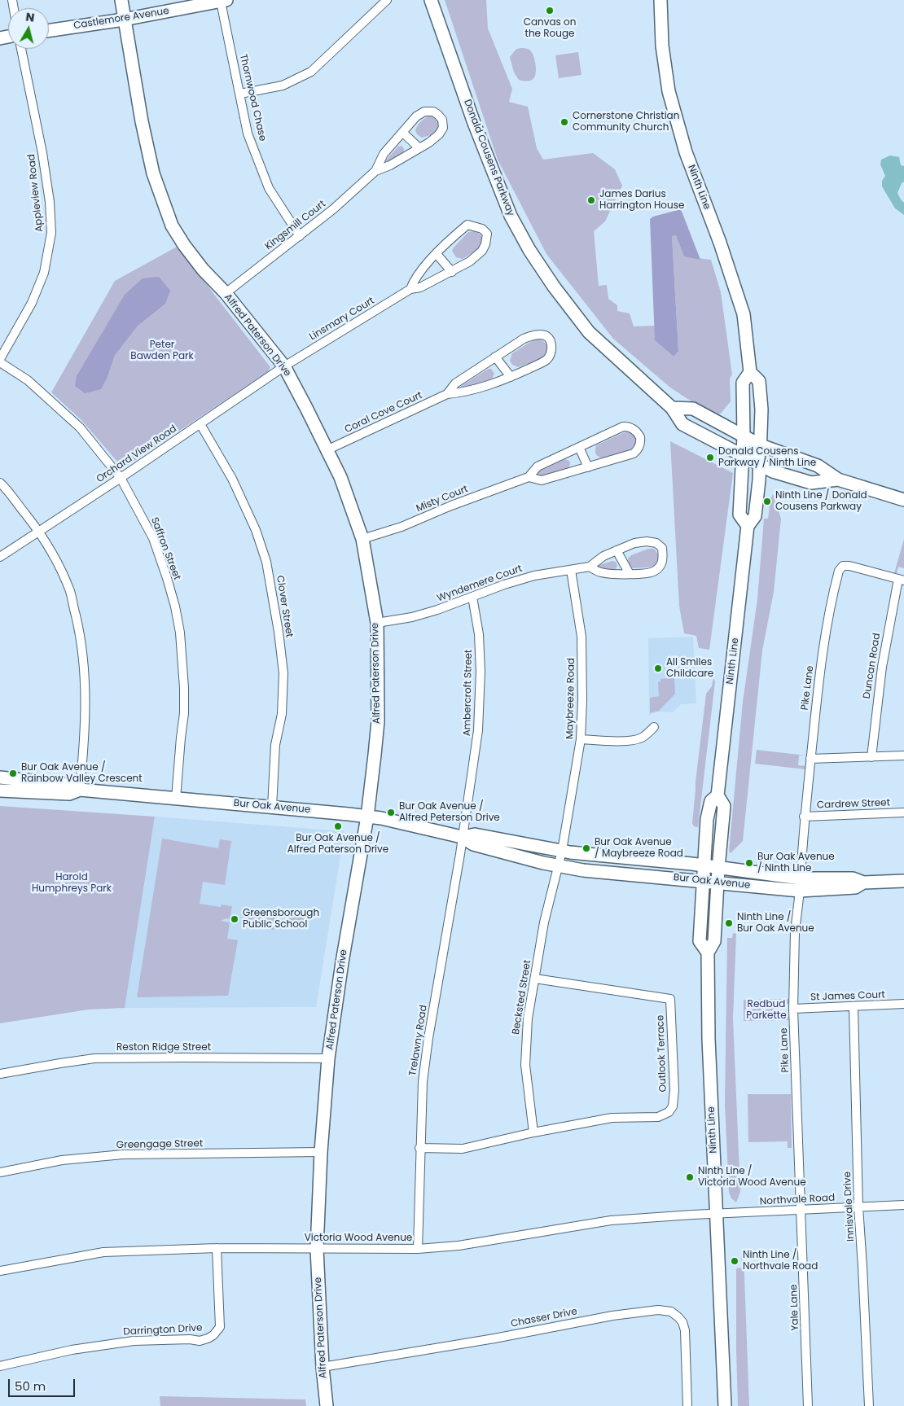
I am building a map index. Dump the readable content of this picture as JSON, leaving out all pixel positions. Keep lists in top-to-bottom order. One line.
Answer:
{"streets":{"street":["Castlemore Avenue","Thornwood Chase","Donald Cousens Parkway","Ninth Line","Appleview Road","Kingsmill Court","Linsmary Court","Alfred Paterson Drive","Coral Cove Court","Orchard View Road","Misty Court","Saffron Street","Wyndemere Court","Clover Street","Duncan Road","Pike Lane","Ambercroft Street","Maybreeze Road","Cardrew Street","Bur Oak Avenue","St James Court","Becksted Street","Trelawny Road","Reston Ridge Street","Outlook Terrace","Greengage Street","Northvale Road","Innisvale Drive","Victoria Wood Avenue","Yale Lane","Chasser Drive","Darrington Drive"]},"crossings":[["Castlemore Avenue","Thornwood Chase"],["Castlemore Avenue","Alfred Paterson Drive"],["Thornwood Chase","Kingsmill Court"],["Donald Cousens Parkway","Ninth Line"],["Ninth Line","Bur Oak Avenue"],["Ninth Line","Northvale Road"],["Ninth Line","Victoria Wood Avenue"],["Kingsmill Court","Alfred Paterson Drive"],["Linsmary Court","Alfred Paterson Drive"],["Linsmary Court","Orchard View Road"],["Alfred Paterson Drive","Coral Cove Court"],["Alfred Paterson Drive","Orchard View Road"],["Alfred Paterson Drive","Misty Court"],["Alfred Paterson Drive","Wyndemere Court"],["Alfred Paterson Drive","Bur Oak Avenue"],["Alfred Paterson Drive","Reston Ridge Street"],["Alfred Paterson Drive","Greengage Street"],["Alfred Paterson Drive","Victoria Wood Avenue"],["Alfred Paterson Drive","Chasser Drive"],["Orchard View Road","Saffron Street"],["Orchard View Road","Clover Street"],["Saffron Street","Bur Oak Avenue"],["Wyndemere Court","Ambercroft Street"],["Wyndemere Court","Maybreeze Road"],["Clover Street","Bur Oak Avenue"],["Duncan Road","Pike Lane"],["Pike Lane","Cardrew Street"],["Pike Lane","Bur Oak Avenue"],["Pike Lane","St James Court"],["Pike Lane","Northvale Road"],["Pike Lane","Yale Lane"],["Ambercroft Street","Bur Oak Avenue"],["Ambercroft Street","Trelawny Road"],["Maybreeze Road","Bur Oak Avenue"],["Bur Oak Avenue","Becksted Street"],["Bur Oak Avenue","Trelawny Road"],["St James Court","Innisvale Drive"],["Becksted Street","Outlook Terrace"],["Trelawny Road","Outlook Terrace"],["Trelawny Road","Victoria Wood Avenue"],["Northvale Road","Innisvale Drive"],["Northvale Road","Victoria Wood Avenue"],["Northvale Road","Yale Lane"],["Victoria Wood Avenue","Darrington Drive"]],"parks":["Peter Bawden Park","Harold Humphreys Park","Redbud Parkette"],"places":["Canvas on the Rouge","Cornerstone Christian Community Church","James Darius Harrington House","Donald Cousens Parkway / Ninth Line","Ninth Line / Donald Cousens Parkway","All Smiles Childcare","Bur Oak Avenue / Rainbow Valley Crescent","Bur Oak Avenue / Alfred Peterson Drive","Bur Oak Avenue / Alfred Paterson Drive","Bur Oak Avenue / Maybreeze Road","Bur Oak Avenue / Ninth Line","Greensborough Public School","Ninth Line / Bur Oak Avenue","Ninth Line / Victoria Wood Avenue","Ninth Line / Northvale Road"],"scale_bar":"50 m","north":"top"}
